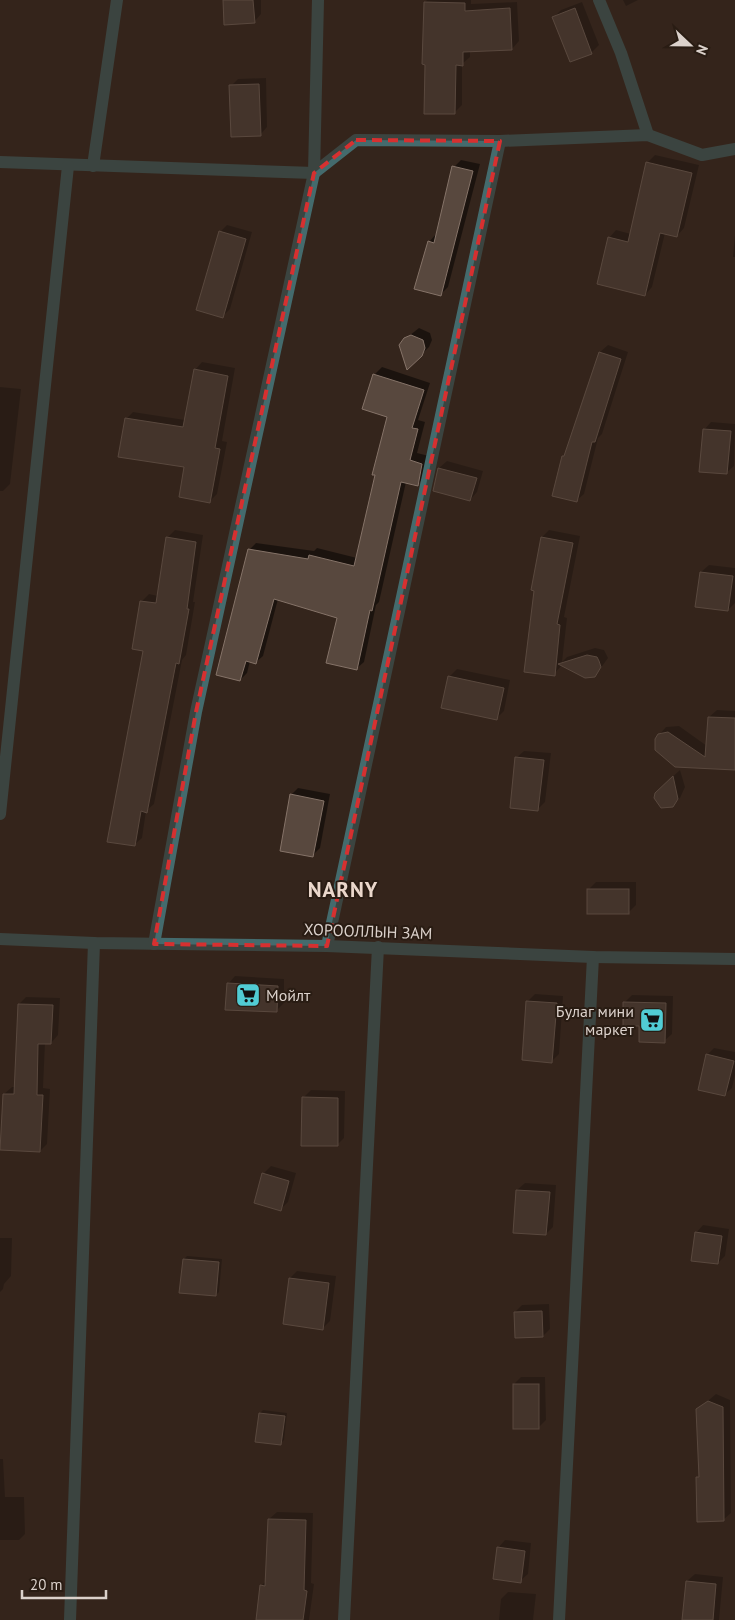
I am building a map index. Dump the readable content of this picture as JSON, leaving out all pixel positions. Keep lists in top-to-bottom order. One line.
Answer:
{"streets":{"street":["ХОРООЛЛЫН ЗАМ"]},"districts":["NARNY"],"places":{"supermarket":["Мойлт","Булаг мини маркет"]},"scale_bar":"20 m","north":"right"}
